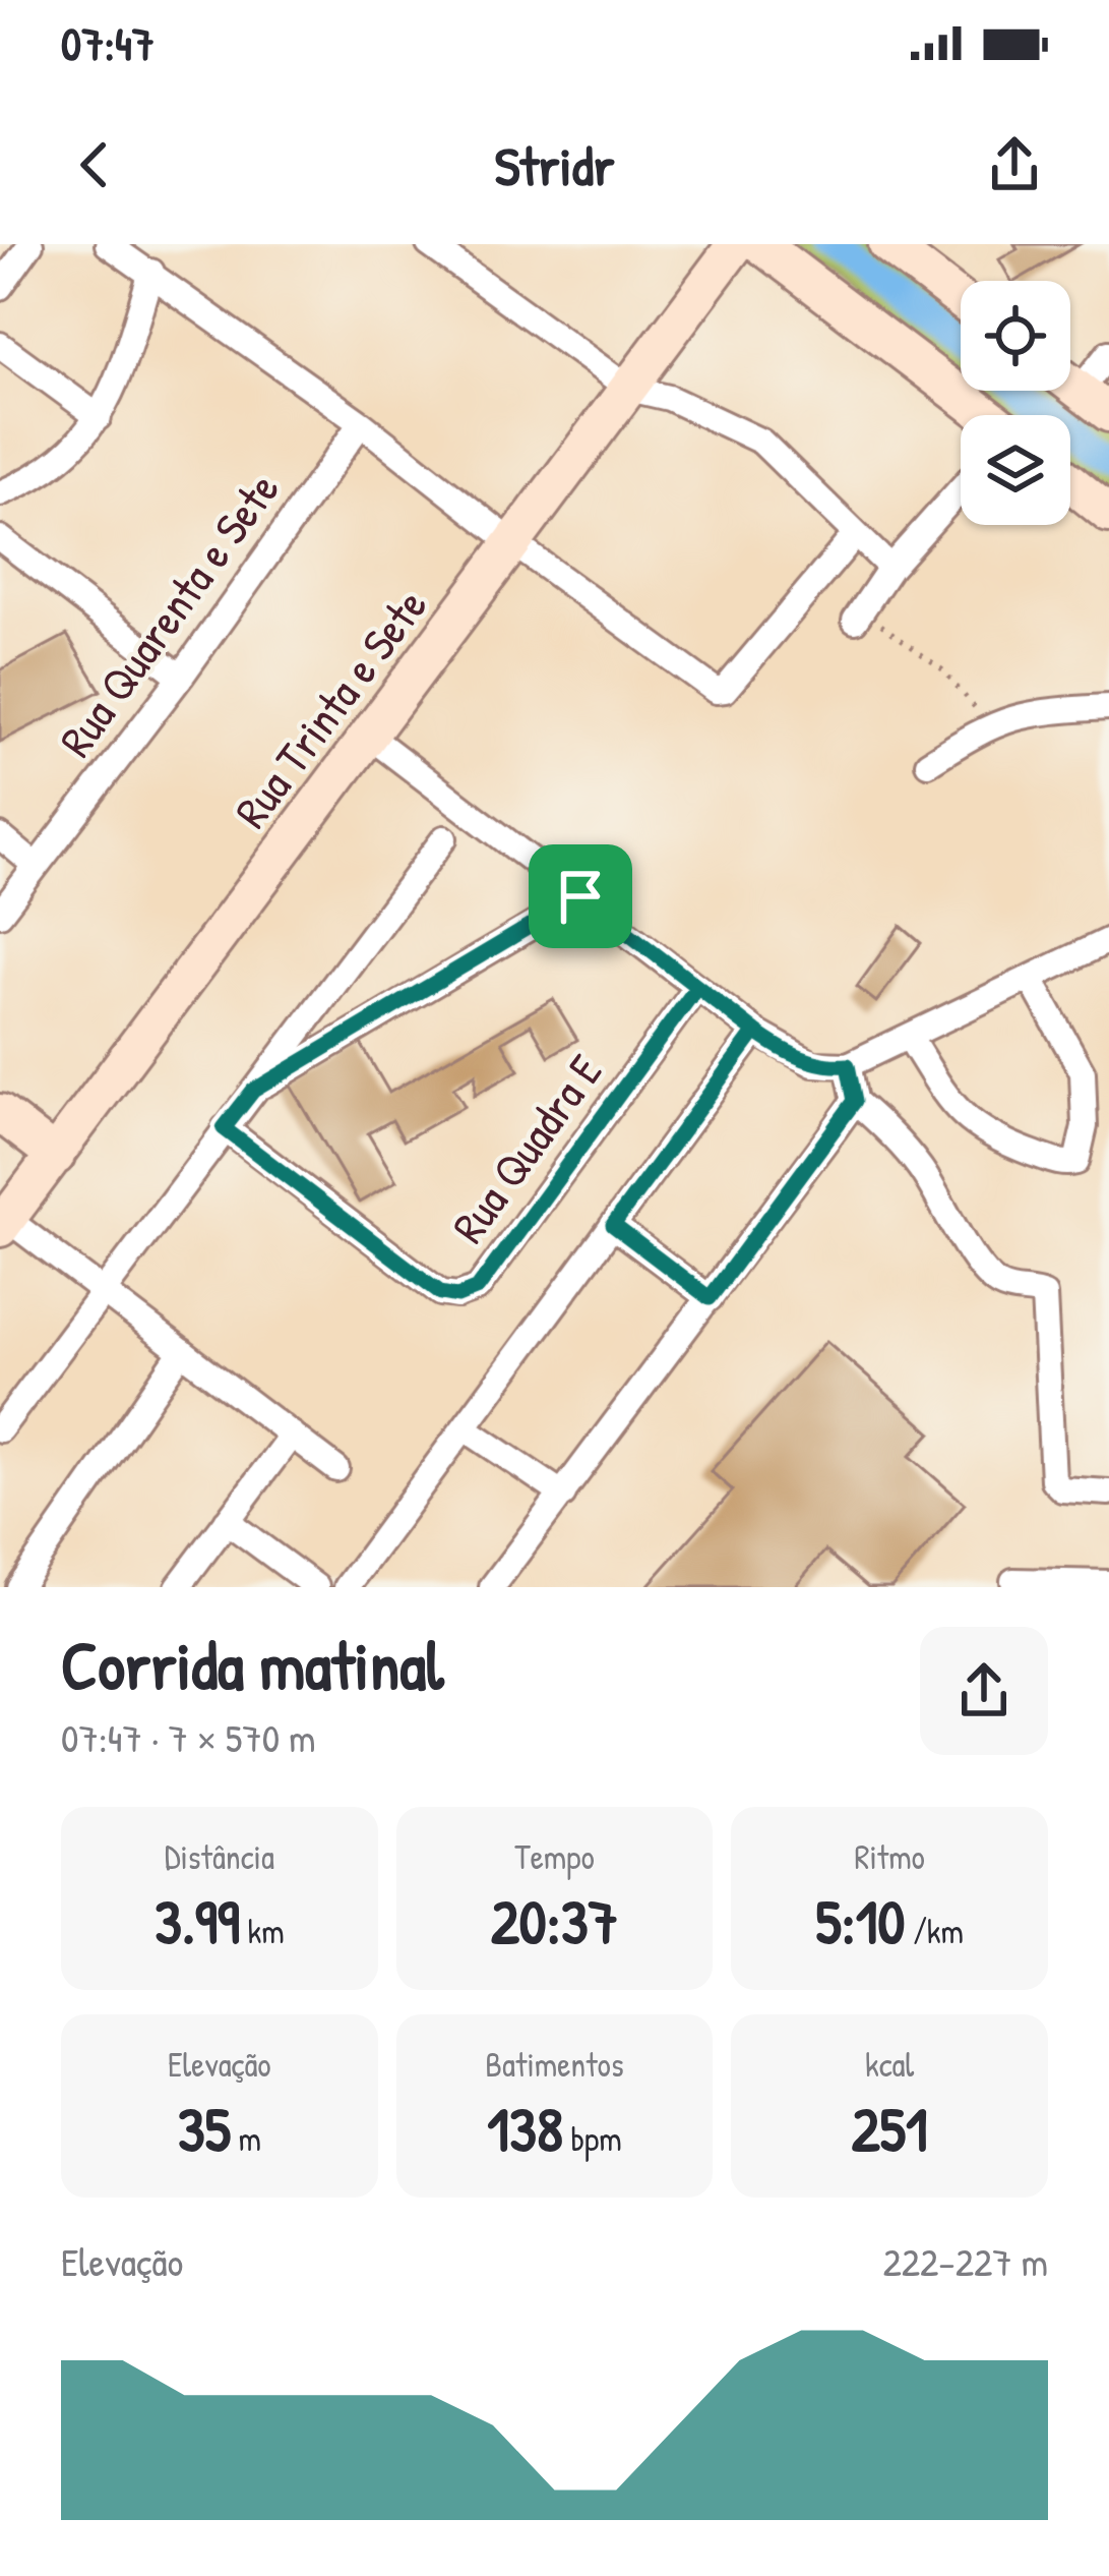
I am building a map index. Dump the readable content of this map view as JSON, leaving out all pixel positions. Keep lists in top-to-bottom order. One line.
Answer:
{"streets":{"street":["Rua Quarenta e Sete","Rua Trinta e Sete","Rua Quadra E"]},"page":{"status":"07:47","header":"Stridr","heading":["Corrida matinal","07:47 · 7 × 570 m"],"stats":[["Distância","3.99 km"],["Tempo","20:37"],["Ritmo","5:10 /km"],["Elevação","35 m"],["Batimentos","138 bpm"],["kcal","251"]],"chart":["Elevação","222–227 m"]}}
